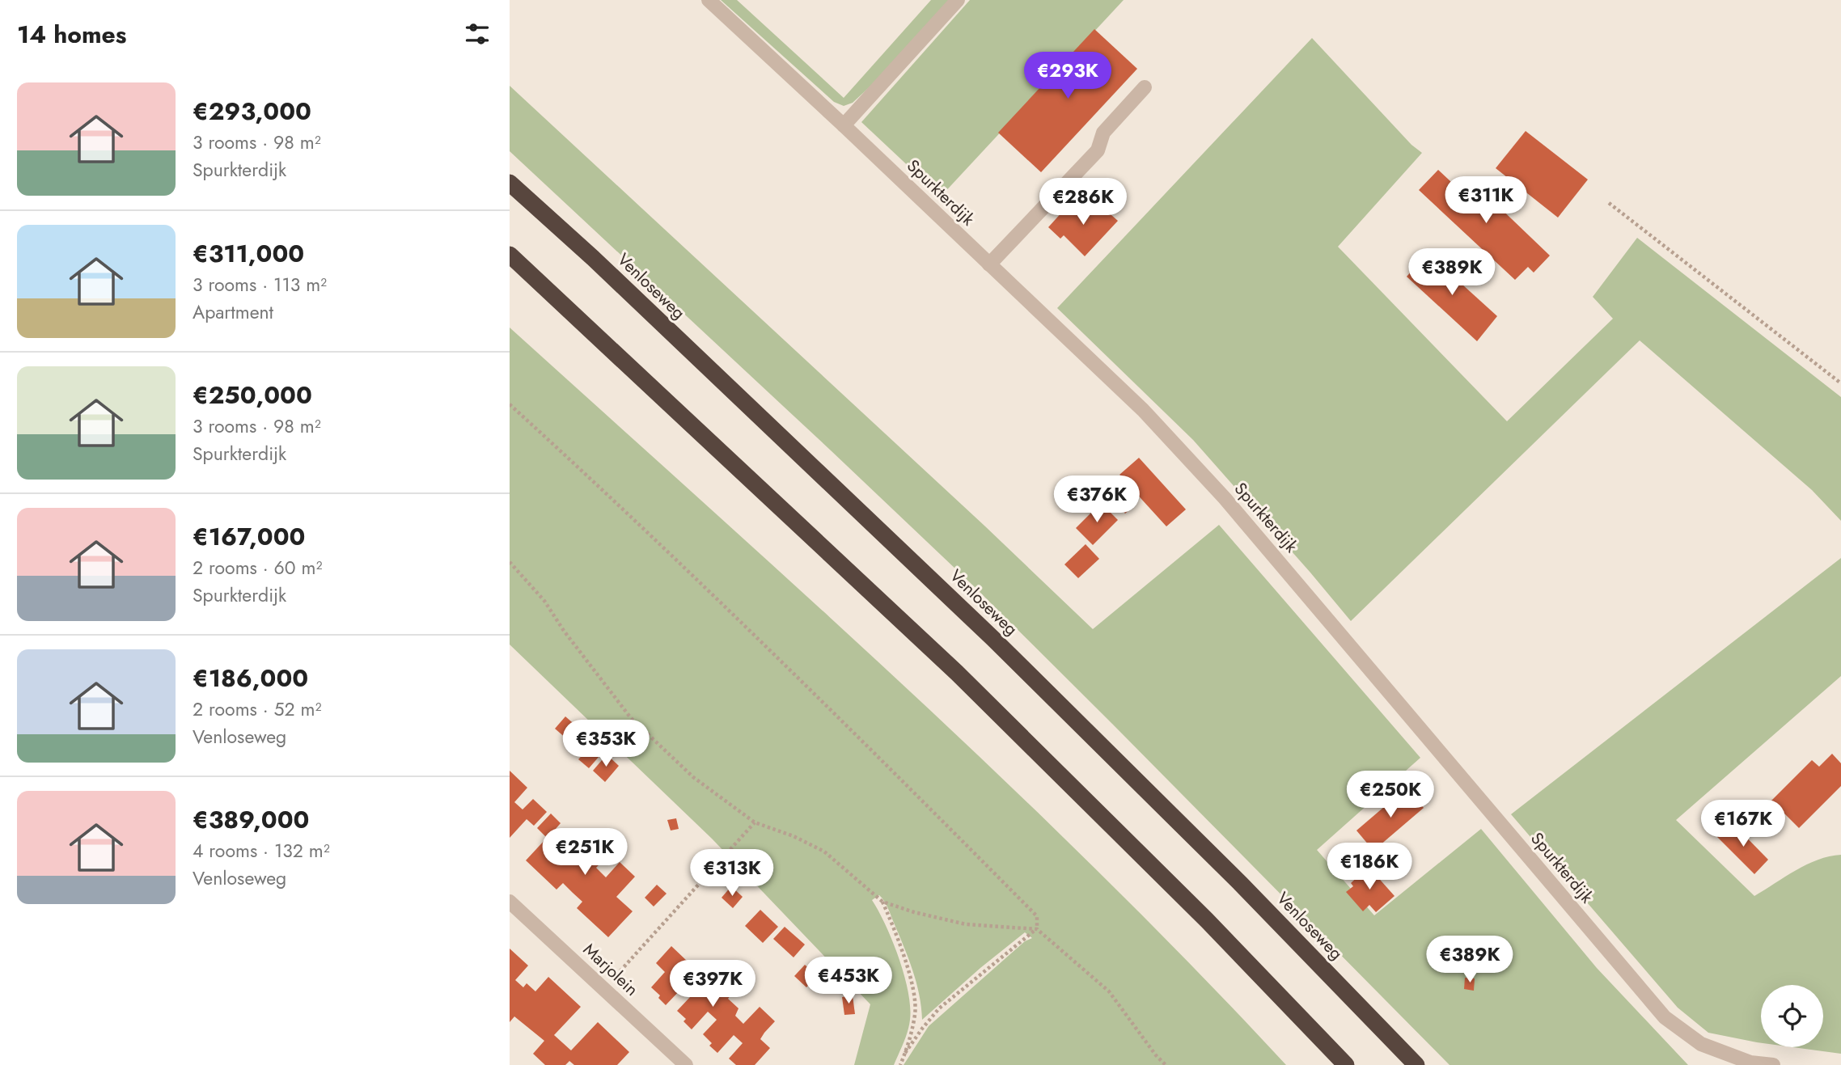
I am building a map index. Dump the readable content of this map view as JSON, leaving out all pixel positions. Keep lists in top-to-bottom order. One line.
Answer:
{"streets":{"highway":["Venloseweg"],"street":["Spurkterdijk","Marjolein"]},"page":{"heading":"14 homes","price":["€293K","€311K","€286K","€389K","€376K","€353K","€250K","€167K","€251K","€186K","€313K","€389K","€453K","€397K"],"list":[{"name":"€293,000","note":"3 rooms · 98 m² · Spurkterdijk"},{"name":"€311,000","note":"3 rooms · 113 m² · Apartment"},{"name":"€250,000","note":"3 rooms · 98 m² · Spurkterdijk"},{"name":"€167,000","note":"2 rooms · 60 m² · Spurkterdijk"},{"name":"€186,000","note":"2 rooms · 52 m² · Venloseweg"},{"name":"€389,000","note":"4 rooms · 132 m² · Venloseweg"}]}}
